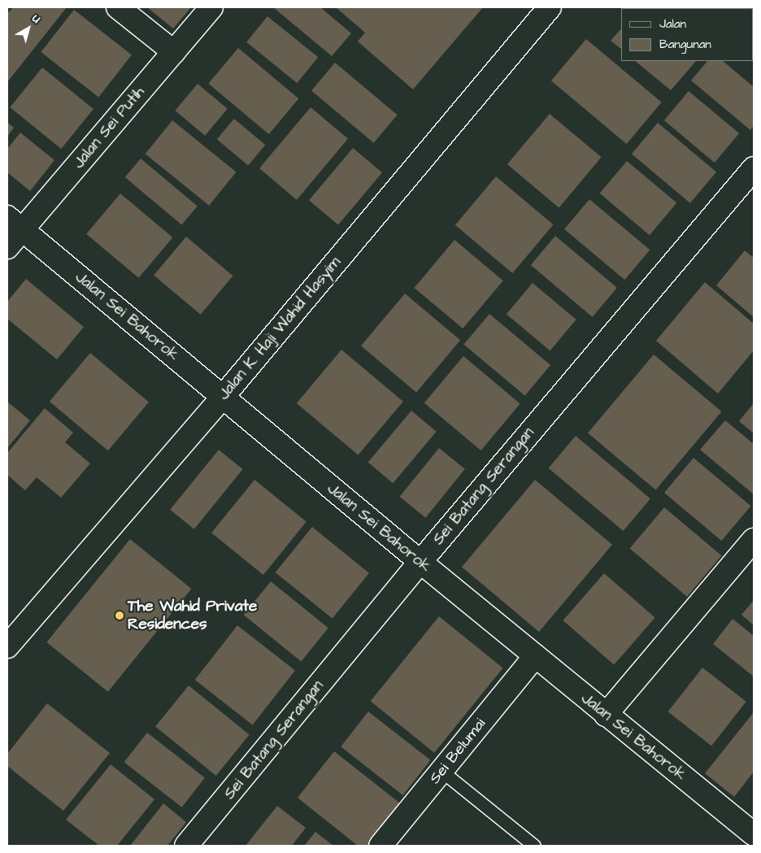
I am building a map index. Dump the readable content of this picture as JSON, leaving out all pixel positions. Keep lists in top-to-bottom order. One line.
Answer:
{"streets":{"street":["Jalan Sei Putih","Jalan Sei Bahorok","Jalan K. Haji Wahid Hasyim","Sei Batang Serangan","Sei Belumai"]},"crossings":[["Jalan Sei Putih","Jalan Sei Bahorok"],["Jalan Sei Bahorok","Jalan K. Haji Wahid Hasyim"],["Jalan Sei Bahorok","Sei Batang Serangan"],["Jalan Sei Bahorok","Sei Belumai"]],"places":["The Wahid Private Residences"],"legend":["Jalan","Bangunan"],"north":"top right"}
